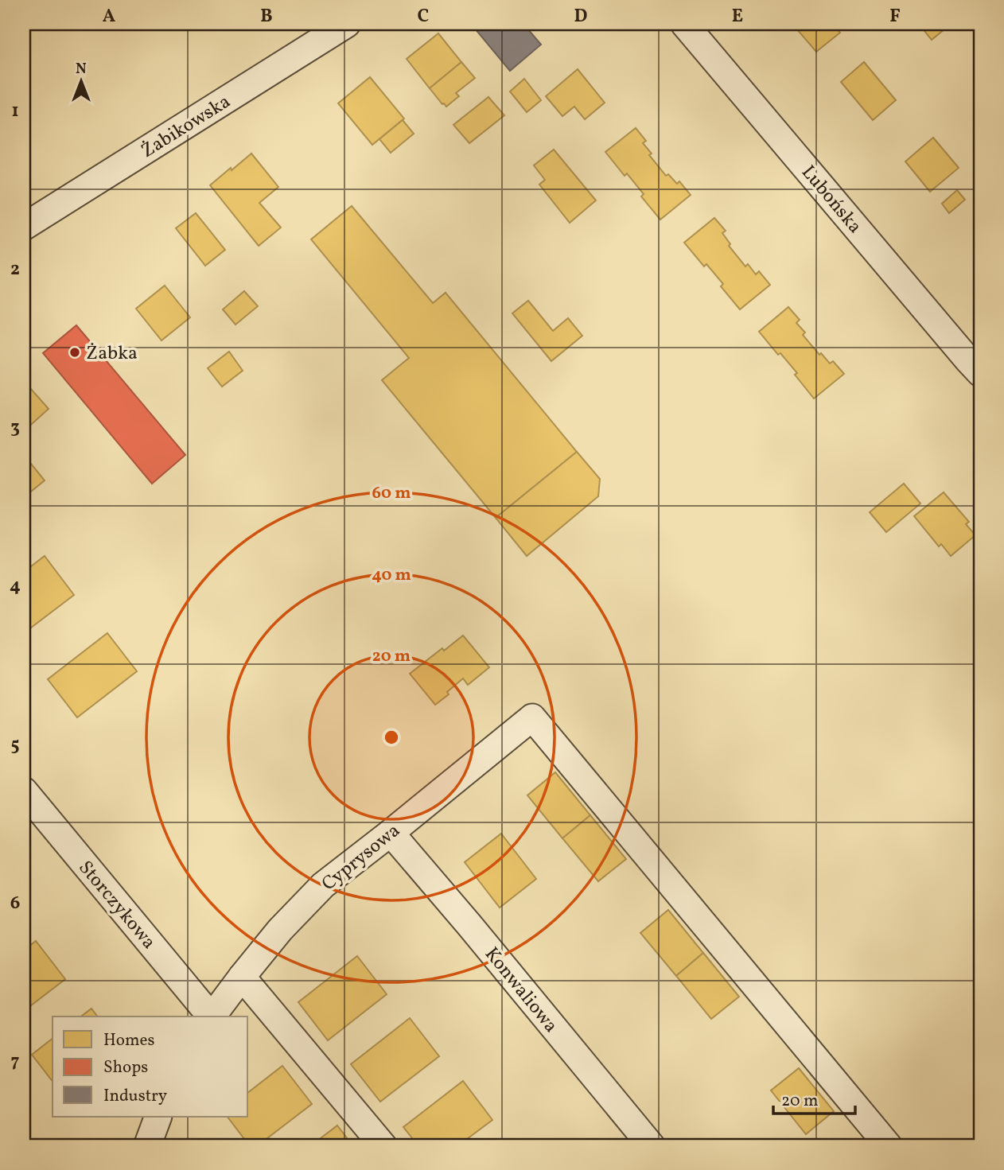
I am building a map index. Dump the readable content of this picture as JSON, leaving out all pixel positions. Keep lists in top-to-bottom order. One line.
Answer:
{"streets":{"street":["Żabikowska","Lubońska","Cyprysowa","Storczykowa","Konwaliowa"]},"crossings":[["Cyprysowa","Konwaliowa"]],"places":["Żabka"],"legend":["Homes","Shops","Industry"],"scale_bar":"20 m","north":"top","grid":{"columns":["A","B","C","D","E","F"],"rows":["1","2","3","4","5","6","7"]},"rings":["60 m","40 m","20 m"]}
